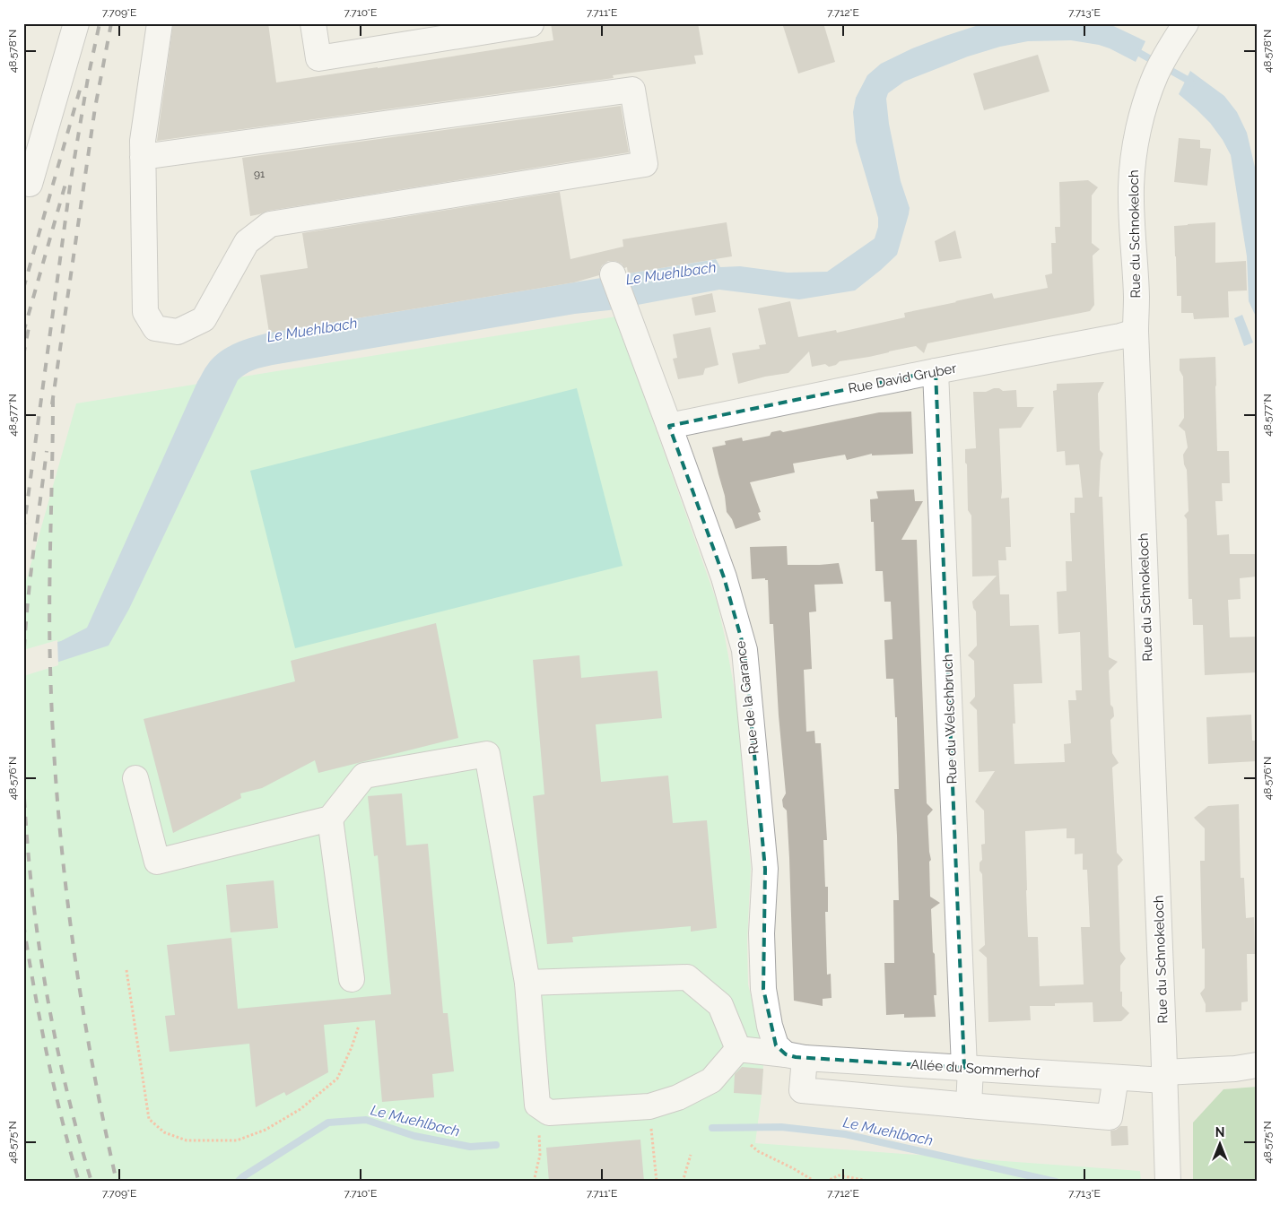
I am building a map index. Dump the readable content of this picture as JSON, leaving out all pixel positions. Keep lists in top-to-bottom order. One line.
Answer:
{"streets":{"street":["Rue du Schnokeloch","Rue David Gruber","Rue de la Garance","Rue du Welschbruch","Allée du Sommerhof"]},"crossings":[["Rue du Schnokeloch","Rue David Gruber"],["Rue du Schnokeloch","Allée du Sommerhof"],["Rue David Gruber","Rue de la Garance"],["Rue David Gruber","Rue du Welschbruch"],["Rue de la Garance","Allée du Sommerhof"],["Rue du Welschbruch","Allée du Sommerhof"]],"water":["Le Muehlbach"],"house_numbers":["91"],"north":"top","coordinates":["7.709°E","7.710°E","7.711°E","7.712°E","7.713°E","48.578°N","48.577°N","48.576°N","48.575°N"]}
